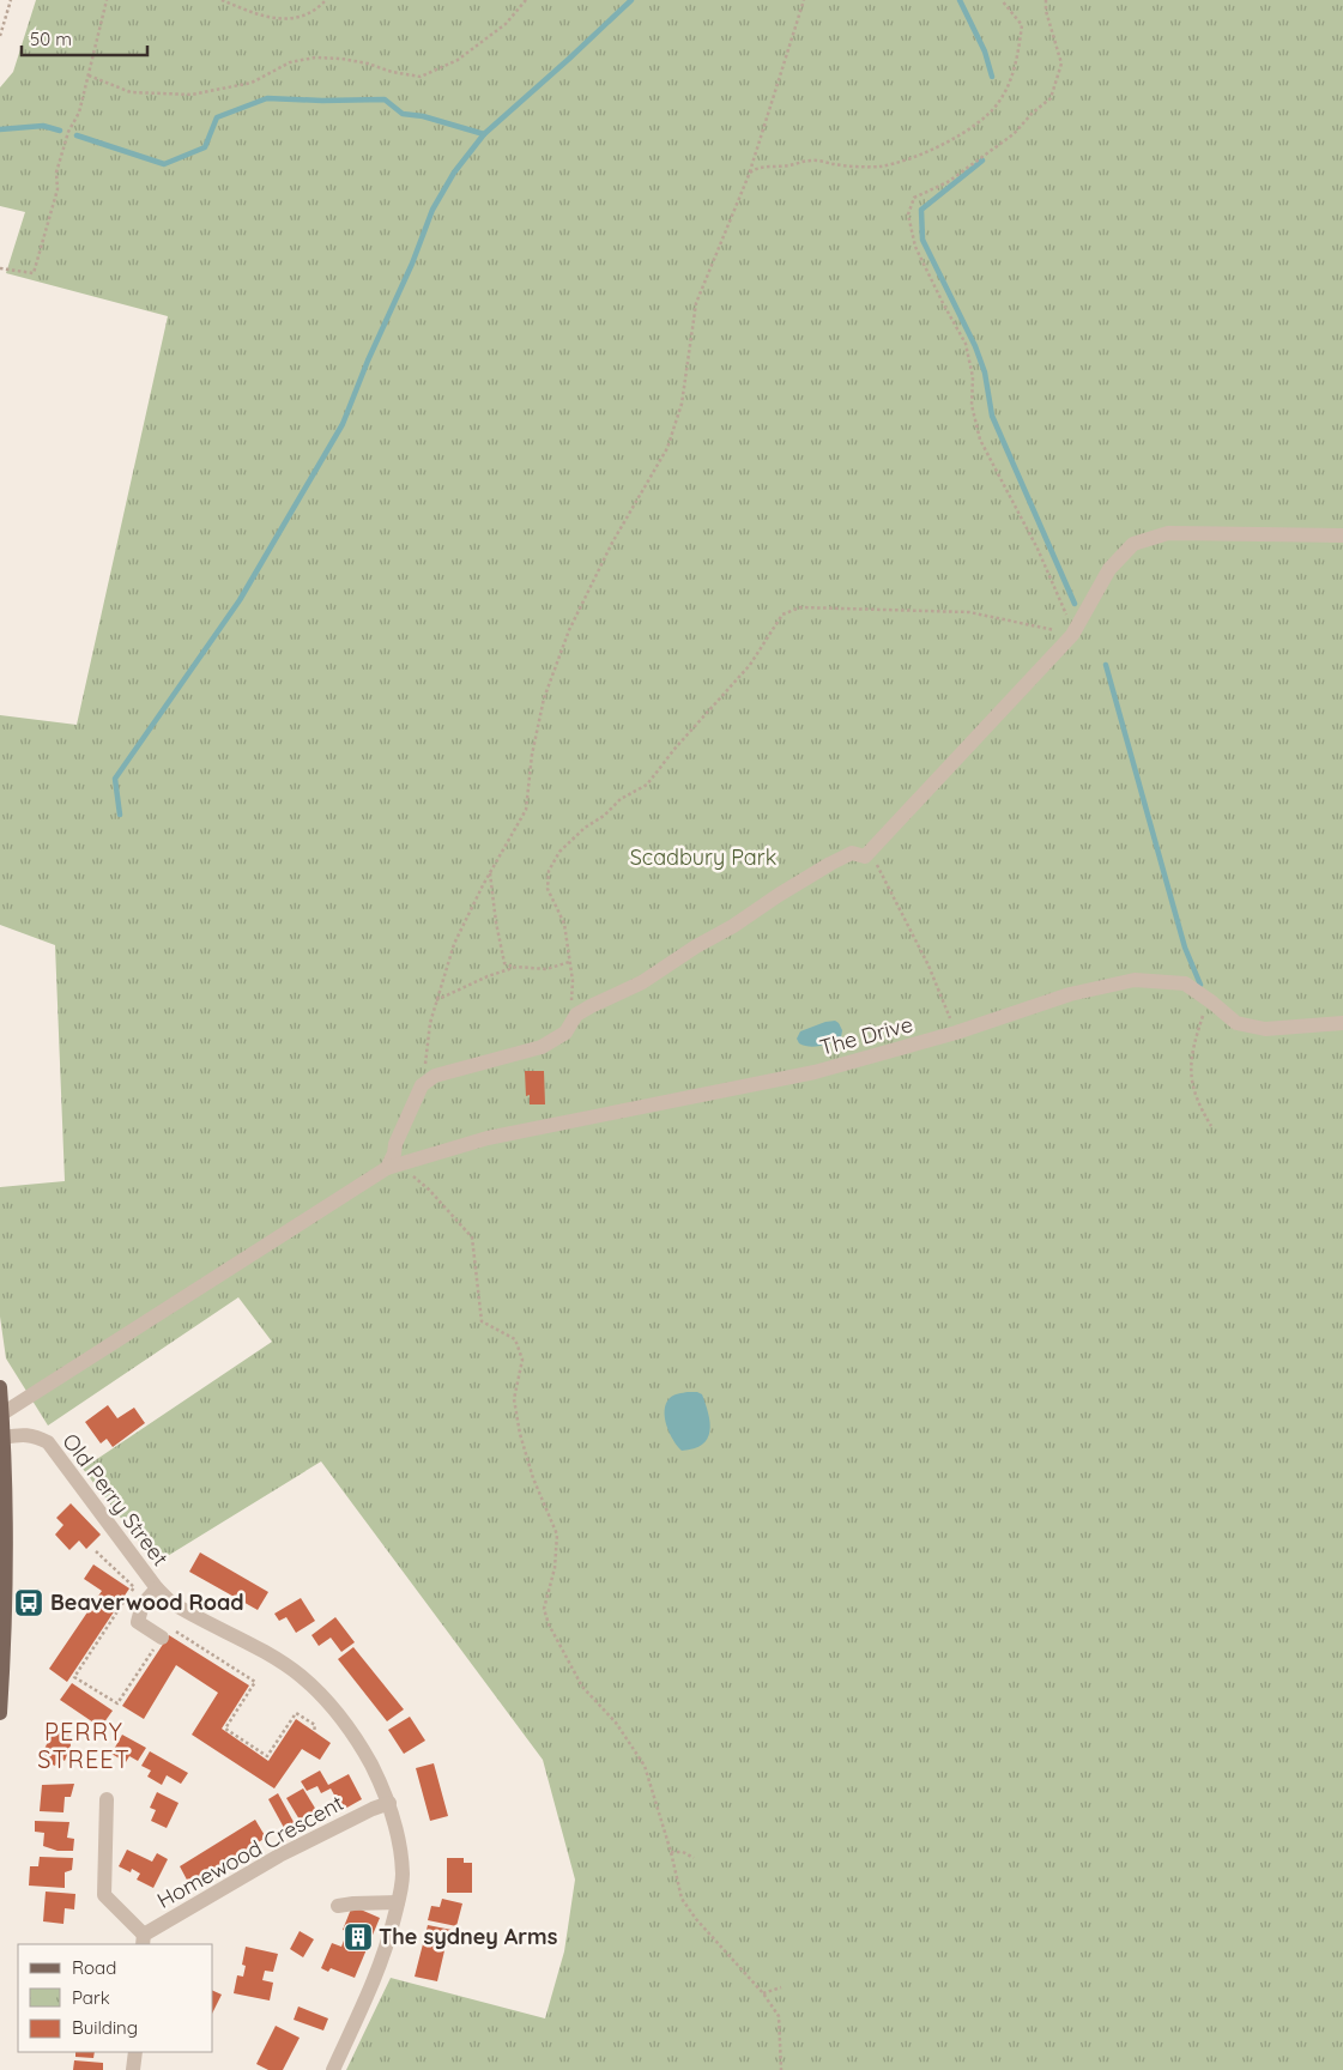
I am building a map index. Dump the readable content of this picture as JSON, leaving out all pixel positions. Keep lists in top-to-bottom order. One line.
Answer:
{"streets":{"street":["The Drive","Old Perry Street","Homewood Crescent"]},"crossings":[["Old Perry Street","Homewood Crescent"]],"districts":["PERRY STREET"],"parks":["Scadbury Park"],"places":{"bus stop":["Beaverwood Road"],"building":["The sydney Arms"]},"legend":["Road","Park","Building"],"scale_bar":"50 m"}
